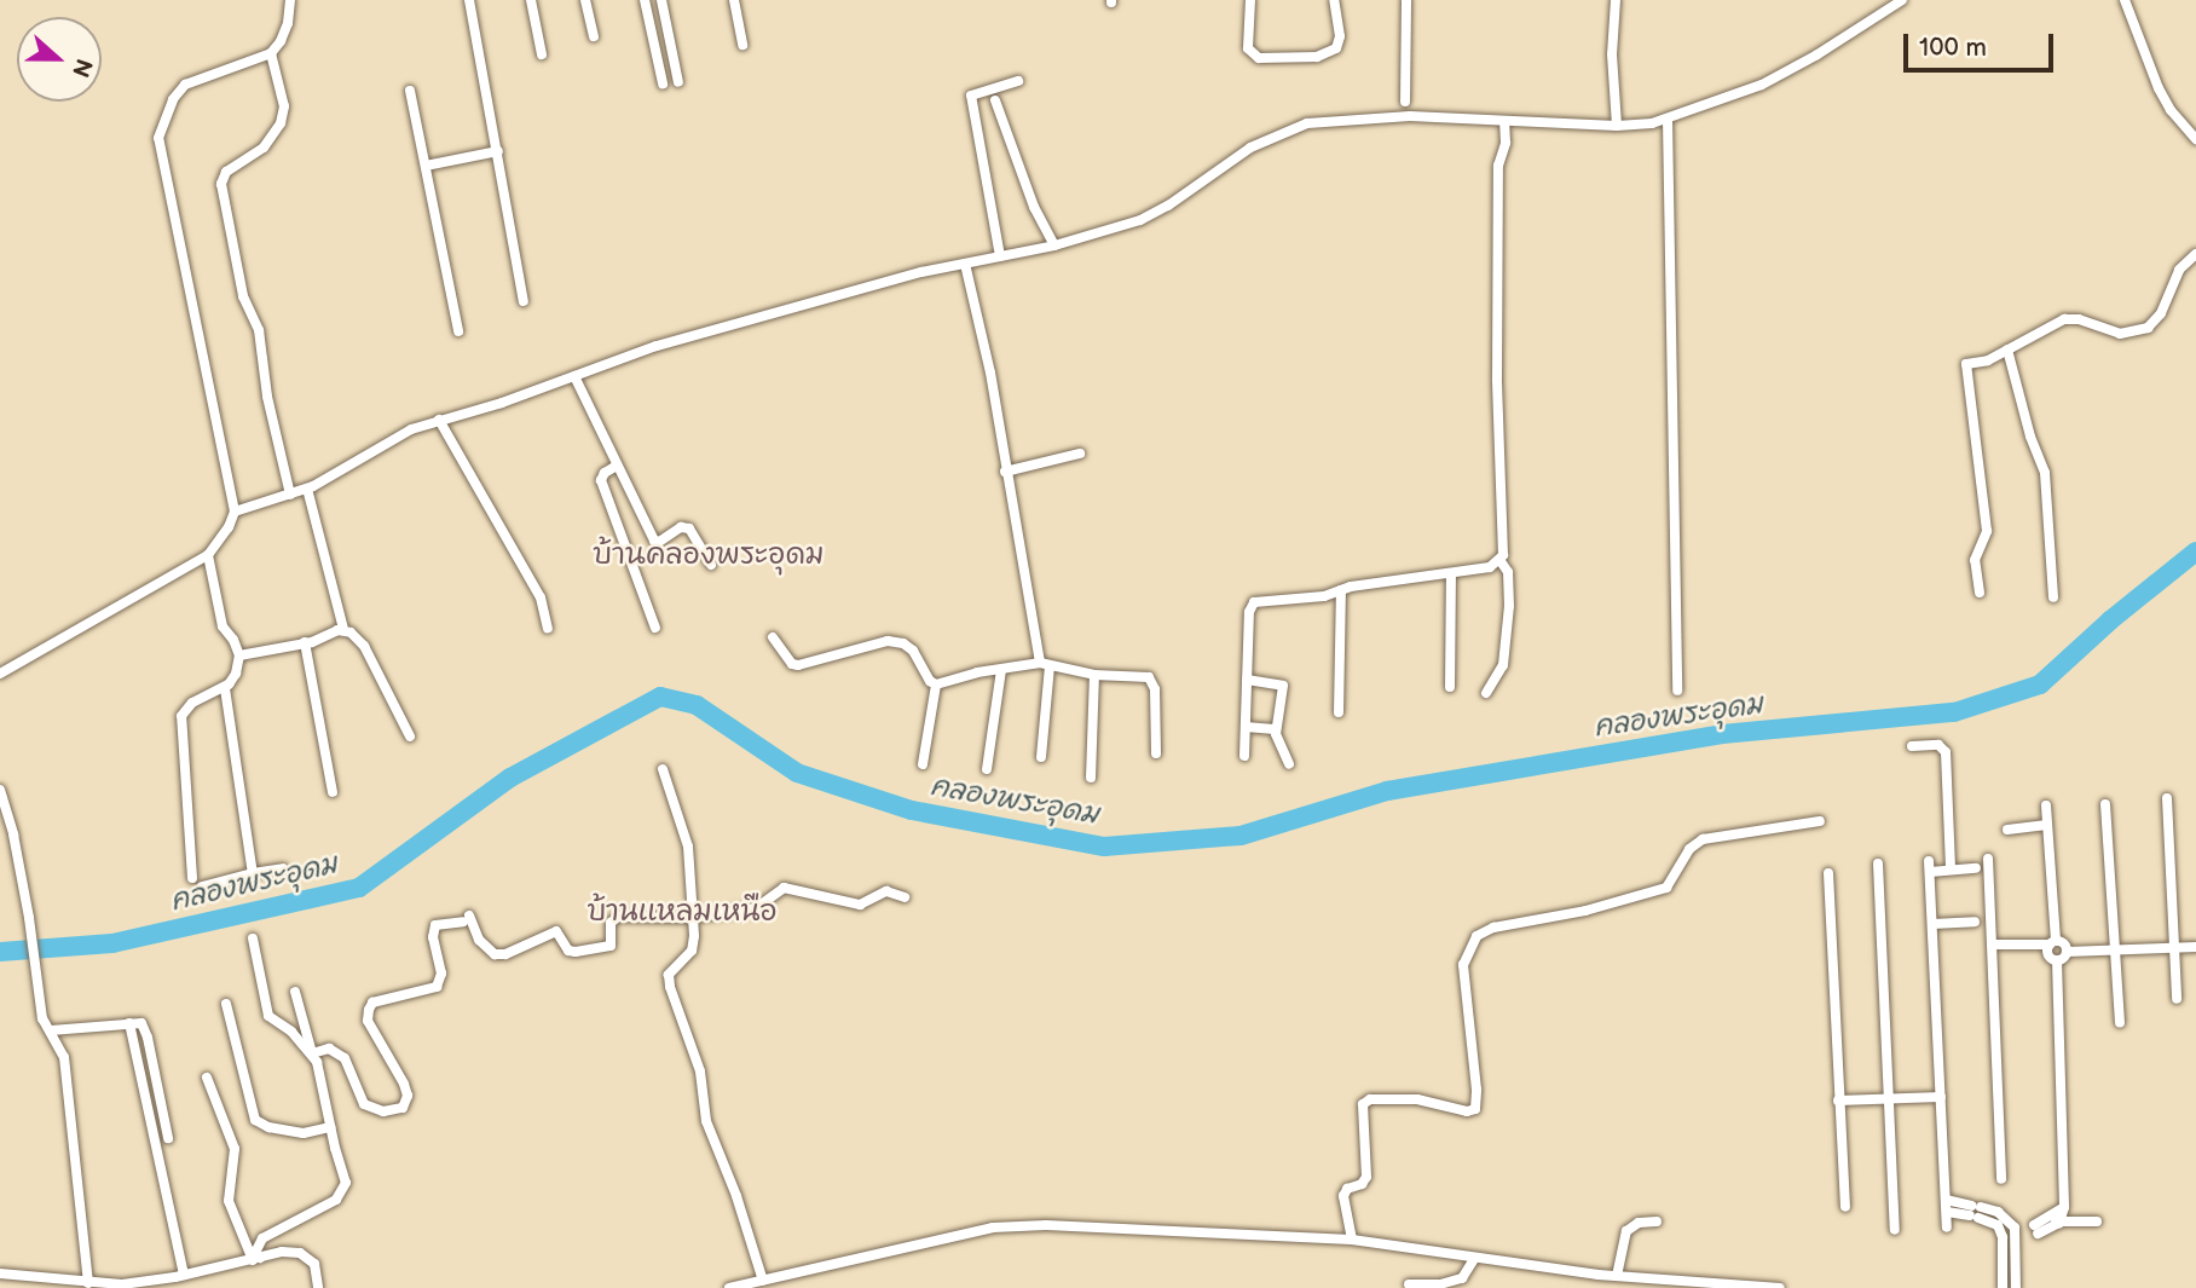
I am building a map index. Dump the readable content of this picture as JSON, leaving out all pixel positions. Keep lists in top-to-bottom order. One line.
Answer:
{"districts":["บ้านคลองพระอุดม","บ้านแหลมเหนือ"],"water":["คลองพระอุดม"],"scale_bar":"100 m","north":"right"}
